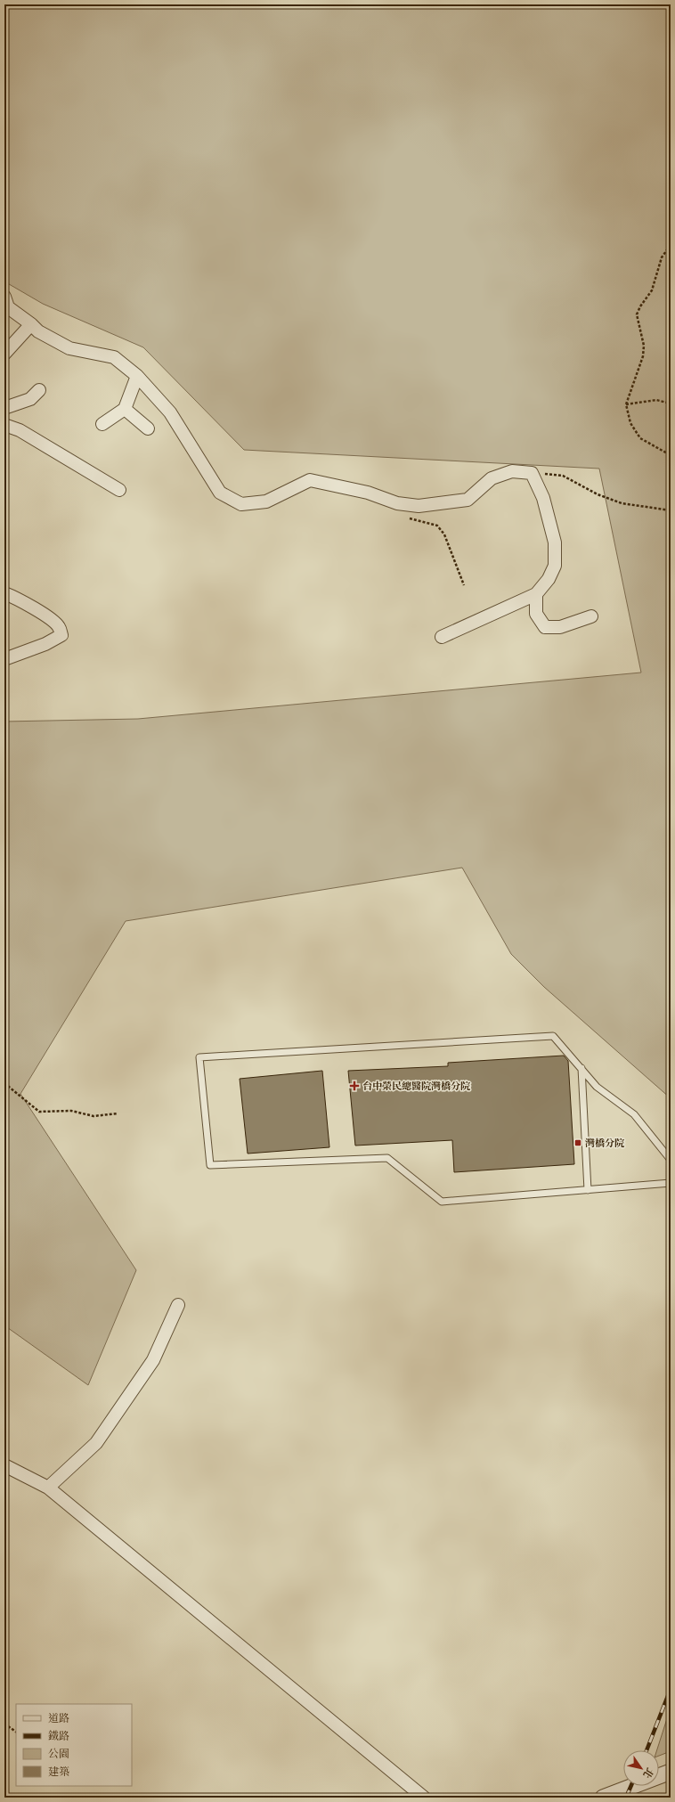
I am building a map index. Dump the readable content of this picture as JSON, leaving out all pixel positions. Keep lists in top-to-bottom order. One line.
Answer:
{"places":{"health":["台中榮民總醫院灣橋分院"],"transit":["灣橋分院"]},"legend":["道路","鐵路","公園","建築"],"north":"bottom right"}
